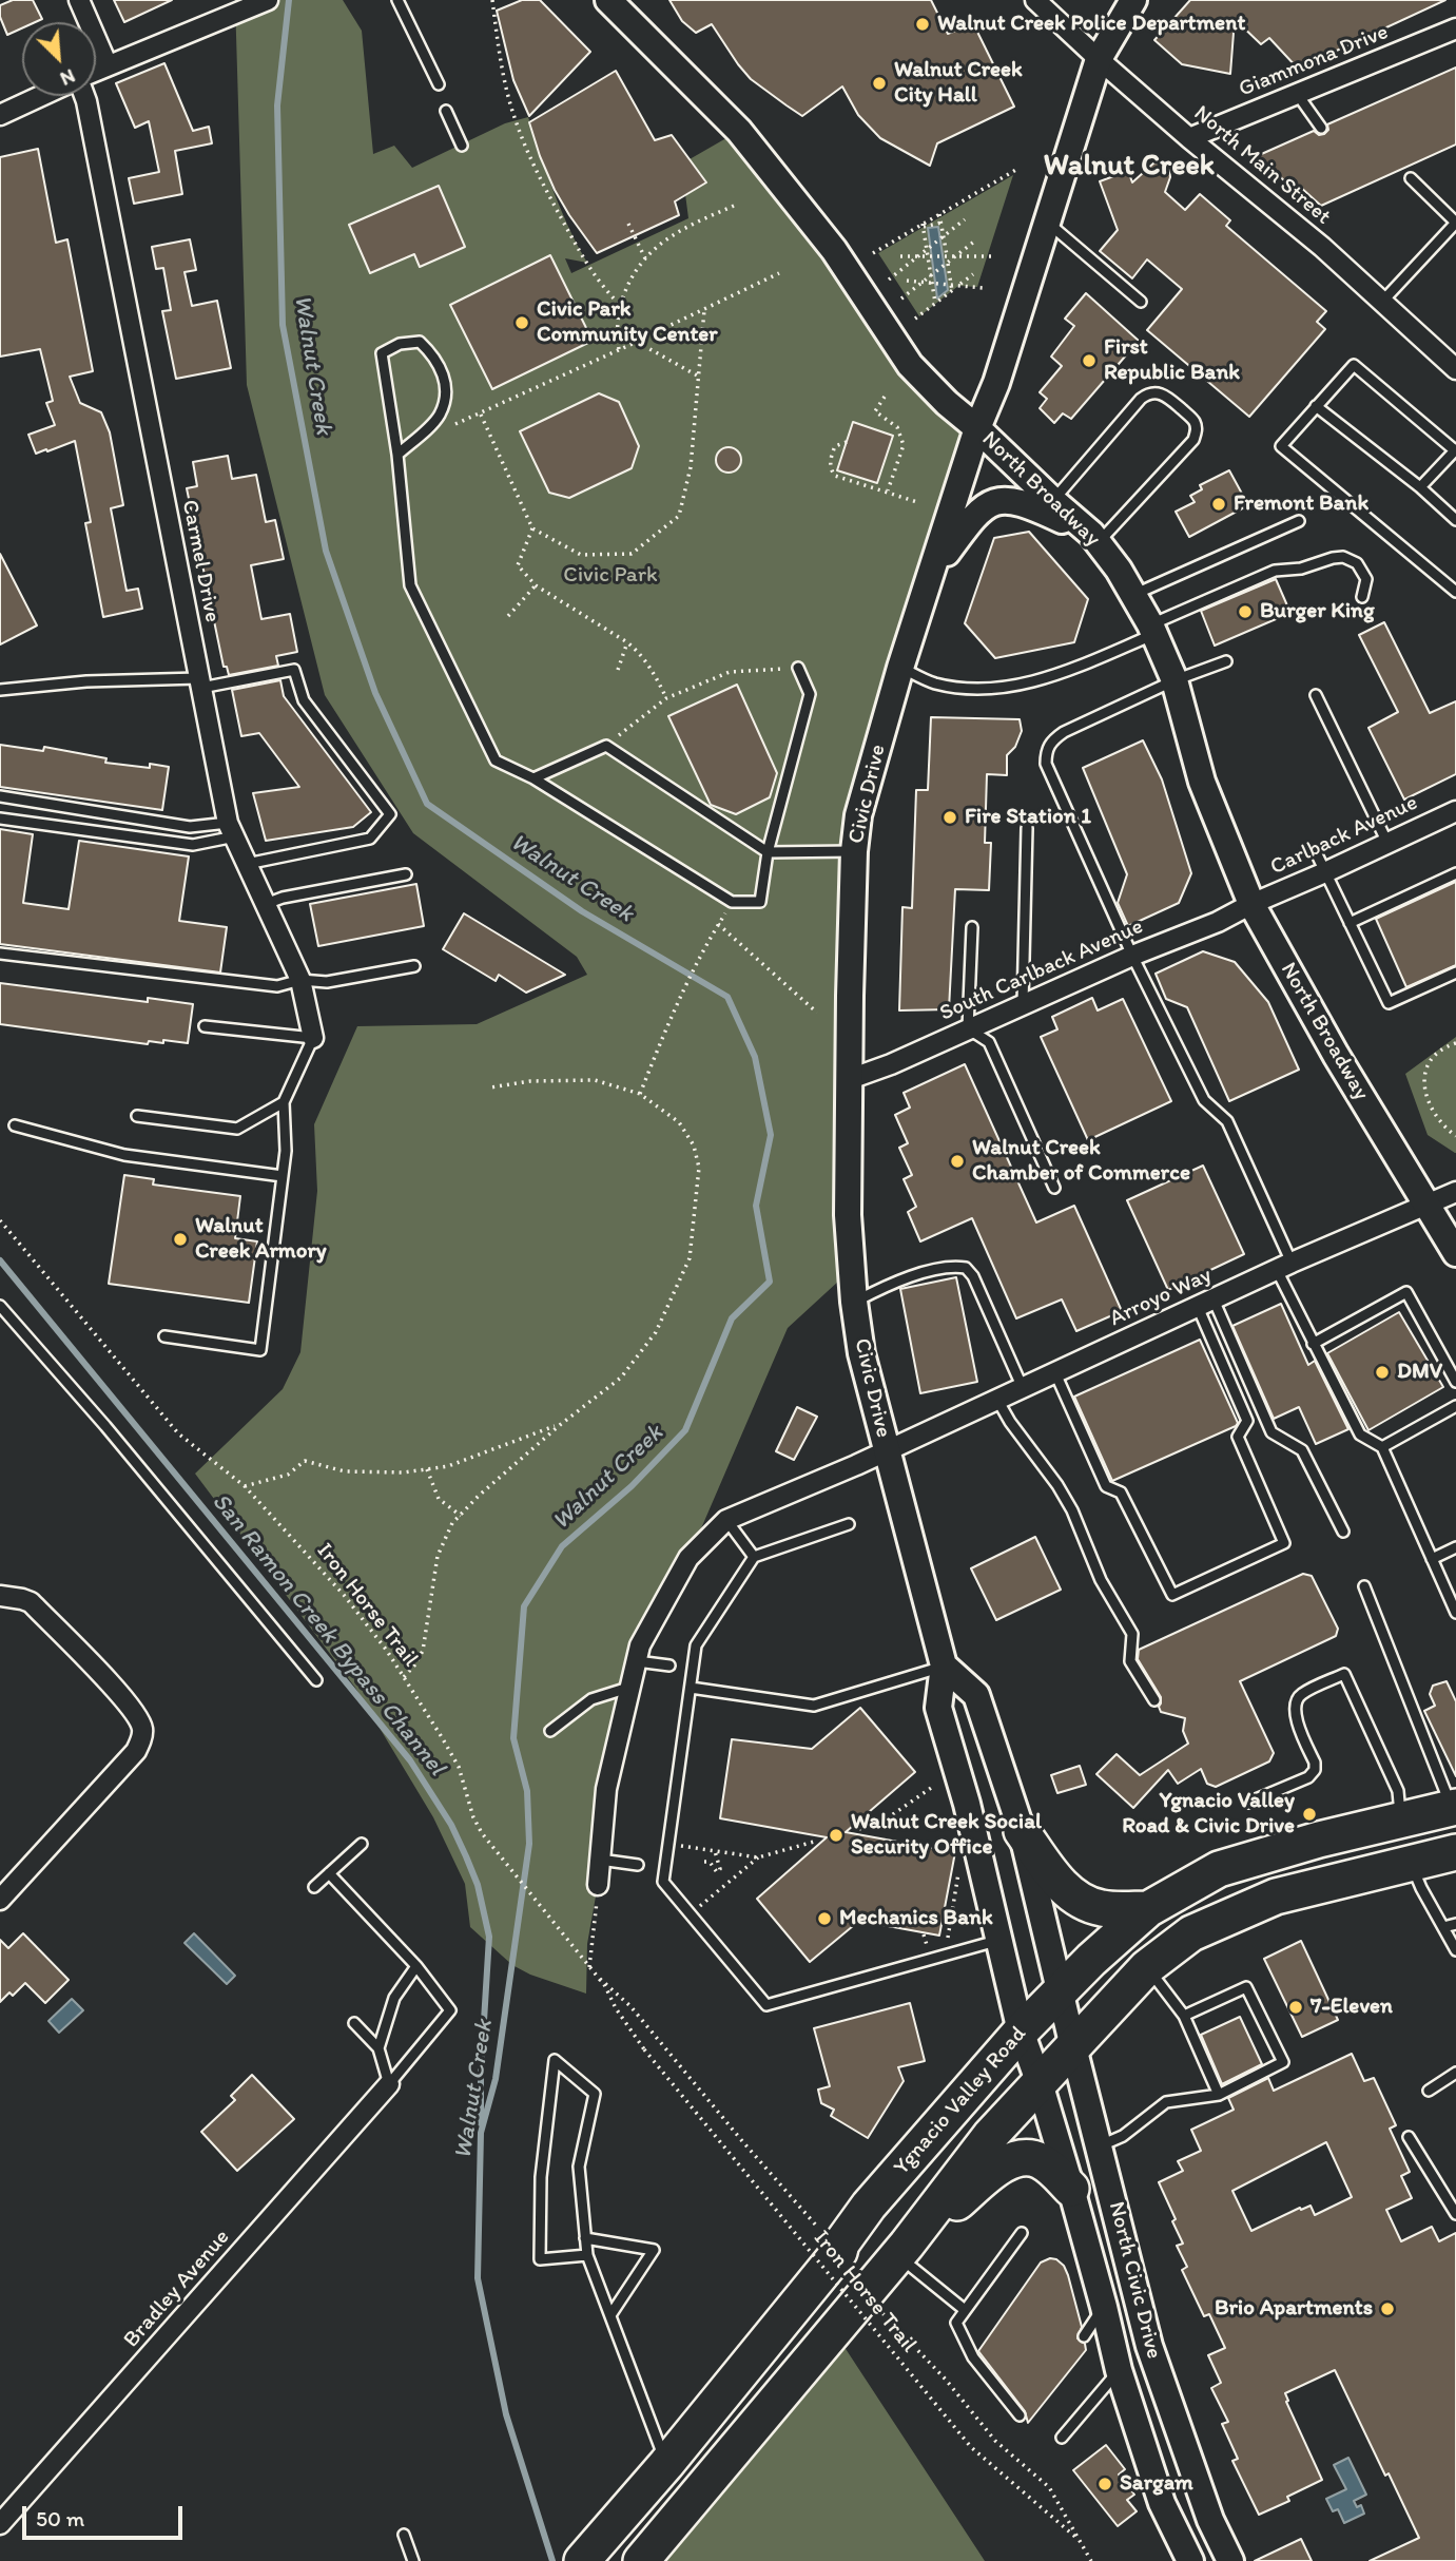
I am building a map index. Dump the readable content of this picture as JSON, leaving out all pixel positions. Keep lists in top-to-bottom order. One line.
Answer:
{"streets":{"highway":["Ygnacio Valley Road"],"main road":["North Broadway","Civic Drive","North Civic Drive"],"street":["Giammona Drive","North Main Street","Carmel Drive","Carlback Avenue","South Carlback Avenue","Arroyo Way","Bradley Avenue"],"path":["Iron Horse Trail"]},"crossings":[["Giammona Drive","North Main Street"],["North Main Street","Civic Drive"],["North Broadway","Civic Drive"],["North Broadway","Carlback Avenue"],["North Broadway","South Carlback Avenue"],["North Broadway","Arroyo Way"],["Civic Drive","South Carlback Avenue"],["Civic Drive","Arroyo Way"],["Civic Drive","Ygnacio Valley Road"],["Civic Drive","North Civic Drive"],["Carlback Avenue","South Carlback Avenue"],["Ygnacio Valley Road","North Civic Drive"]],"districts":["Walnut Creek"],"water":["Walnut Creek","San Ramon Creek Bypass Channel"],"parks":["Civic Park"],"places":["Walnut Creek Police Department","Walnut Creek City Hall","Civic Park Community Center","First Republic Bank","Fremont Bank","Burger King","Fire Station 1","Walnut Creek Chamber of Commerce","Walnut Creek Armory","DMV","Ygnacio Valley Road & Civic Drive","Walnut Creek Social Security Office","Mechanics Bank","7-Eleven","Brio Apartments","Sargam"],"scale_bar":"50 m","north":"bottom right"}
